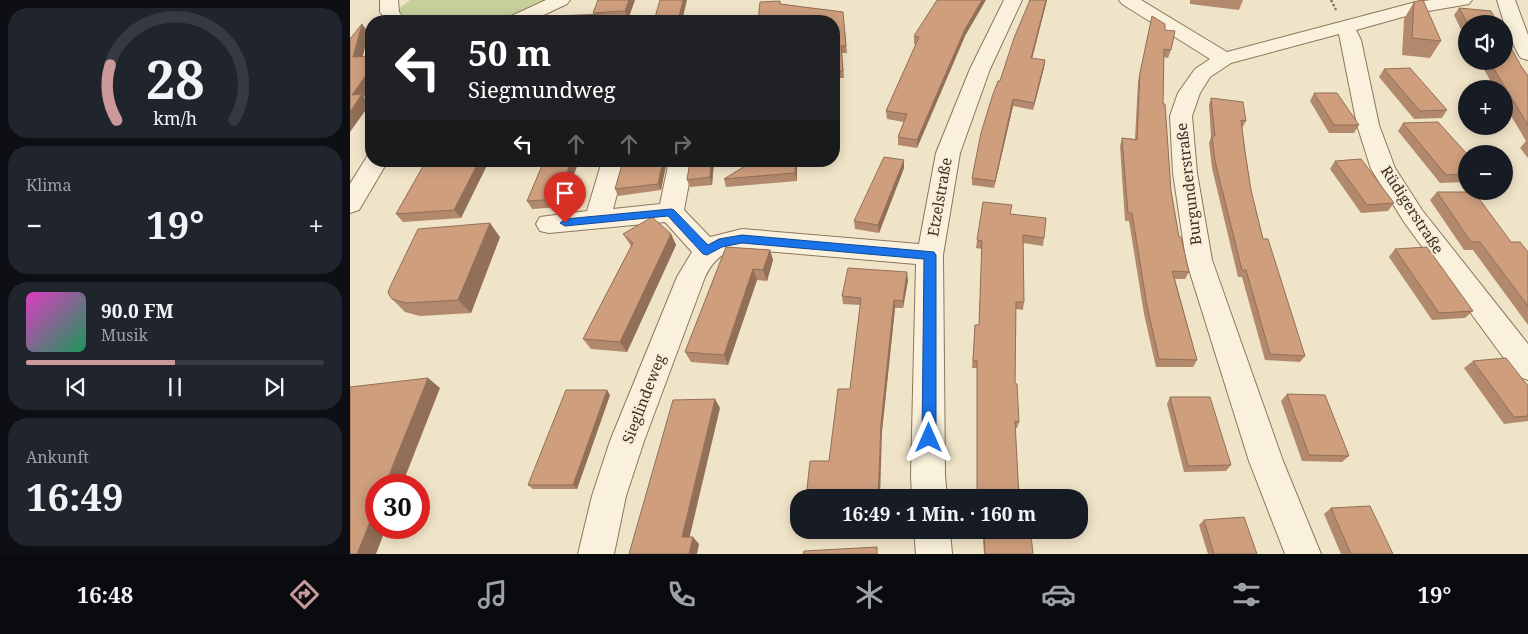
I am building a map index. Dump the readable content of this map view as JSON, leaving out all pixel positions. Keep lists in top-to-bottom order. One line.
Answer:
{"streets":{"street":["Burgunderstraße","Etzelstraße","Rüdigerstraße","Sieglindeweg"]},"crossings":[["Burgunderstraße","Rüdigerstraße"]],"page":{"map_buttons":["+","−"],"turn":["50 m","Siegmundweg"],"tile":["Klima",["Ankunft","16:49"]],"heat":["−","19°","+"],"song":["90.0 FM","Musik"],"limit":"30","trip":"16:49 · 1 Min. · 160 m","tabs":["16:48","19°"],"gauge":["28","km/h"]}}
